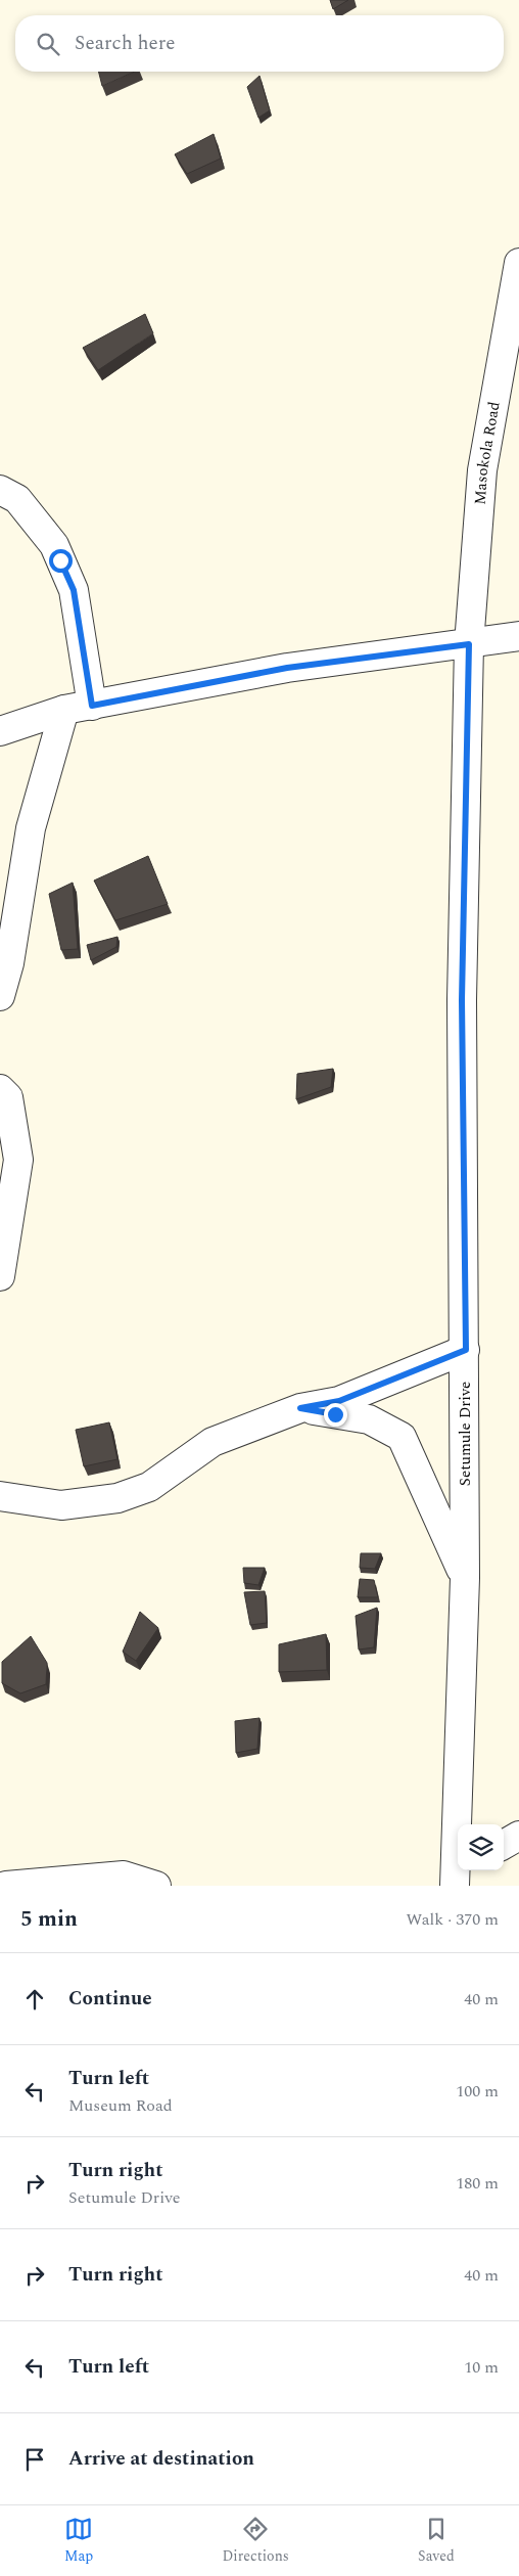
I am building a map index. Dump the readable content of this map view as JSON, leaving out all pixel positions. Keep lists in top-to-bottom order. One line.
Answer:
{"streets":{"street":["Masokola Road","Setumule Drive"]},"crossings":[["Masokola Road","Setumule Drive"]],"page":{"search":"Search here","heading":["5 min","Walk · 370 m"],"list":[["Continue","40 m"],["Turn left","Museum Road","100 m"],["Turn right","Setumule Drive","180 m"],["Turn right","40 m"],["Turn left","10 m"],"Arrive at destination"],"nav":["Map","Directions","Saved"]}}
